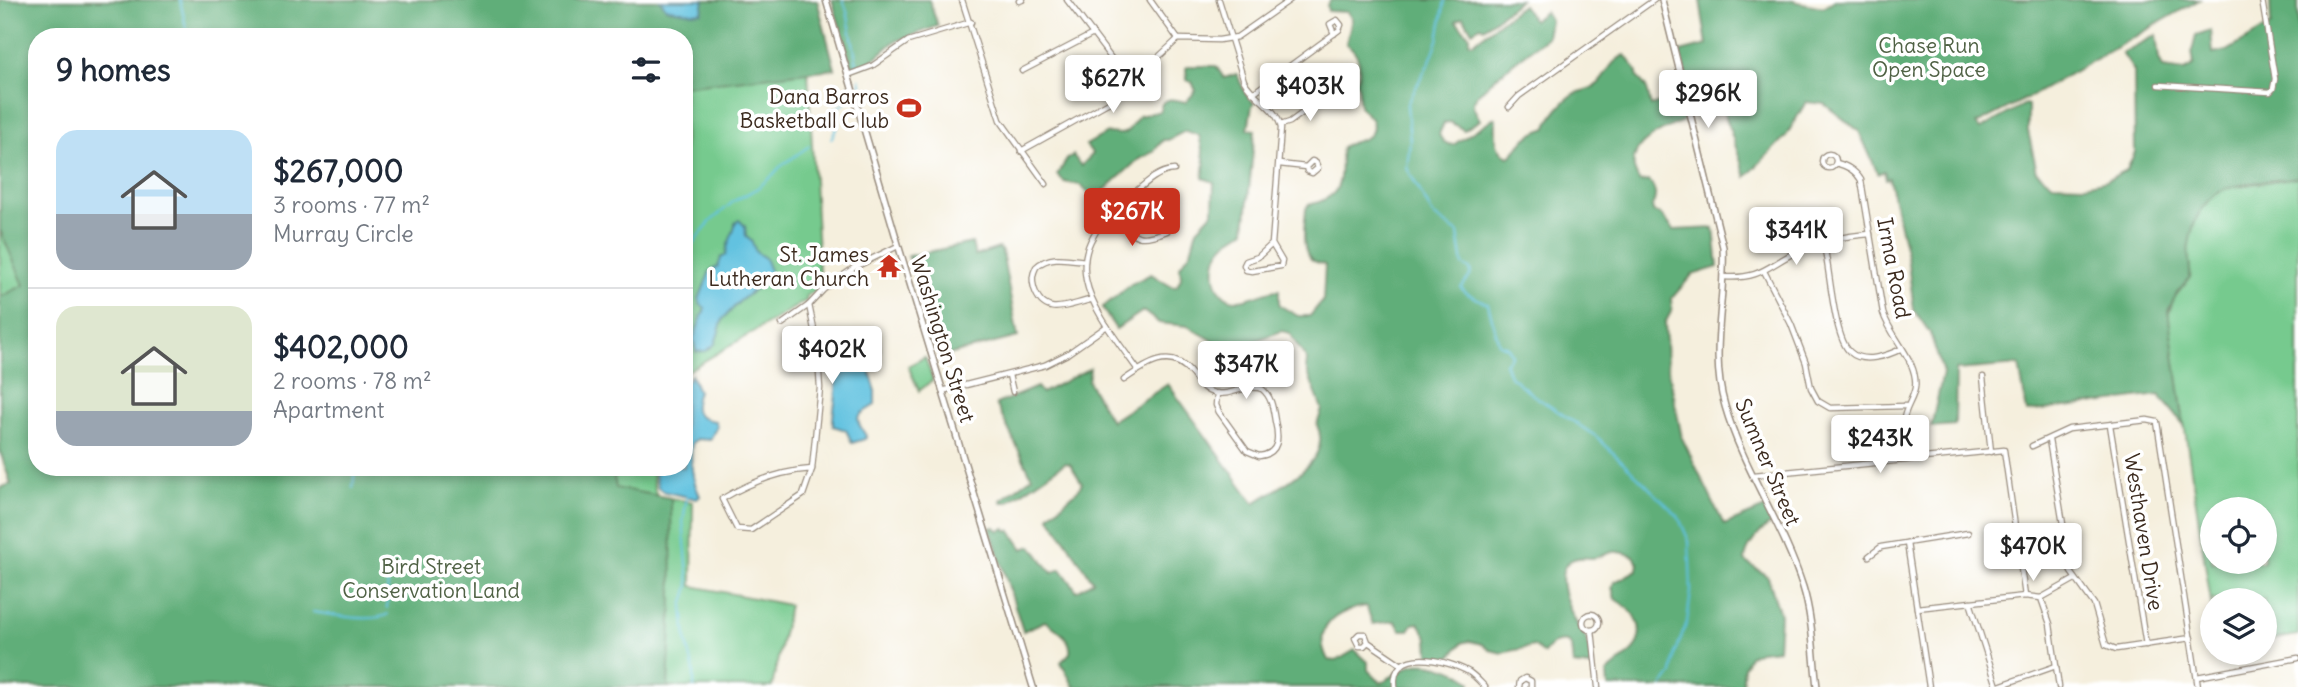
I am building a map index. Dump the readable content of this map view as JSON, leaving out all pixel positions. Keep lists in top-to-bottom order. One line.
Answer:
{"streets":{"main road":["Washington Street","Sumner Street"],"street":["Irma Road","Westhaven Drive"]},"parks":["Chase Run Open Space","Bird Street Conservation Land"],"places":{"sports":["Dana Barros Basketball C lub"],"temple":["St. James Lutheran Church"]},"page":{"heading":"9 homes","price":["$627K","$403K","$296K","$267K","$341K","$402K","$347K","$243K","$470K"],"list":[{"name":"$267,000","note":"3 rooms · 77 m² · Murray Circle"},{"name":"$402,000","note":"2 rooms · 78 m² · Apartment"}]}}
